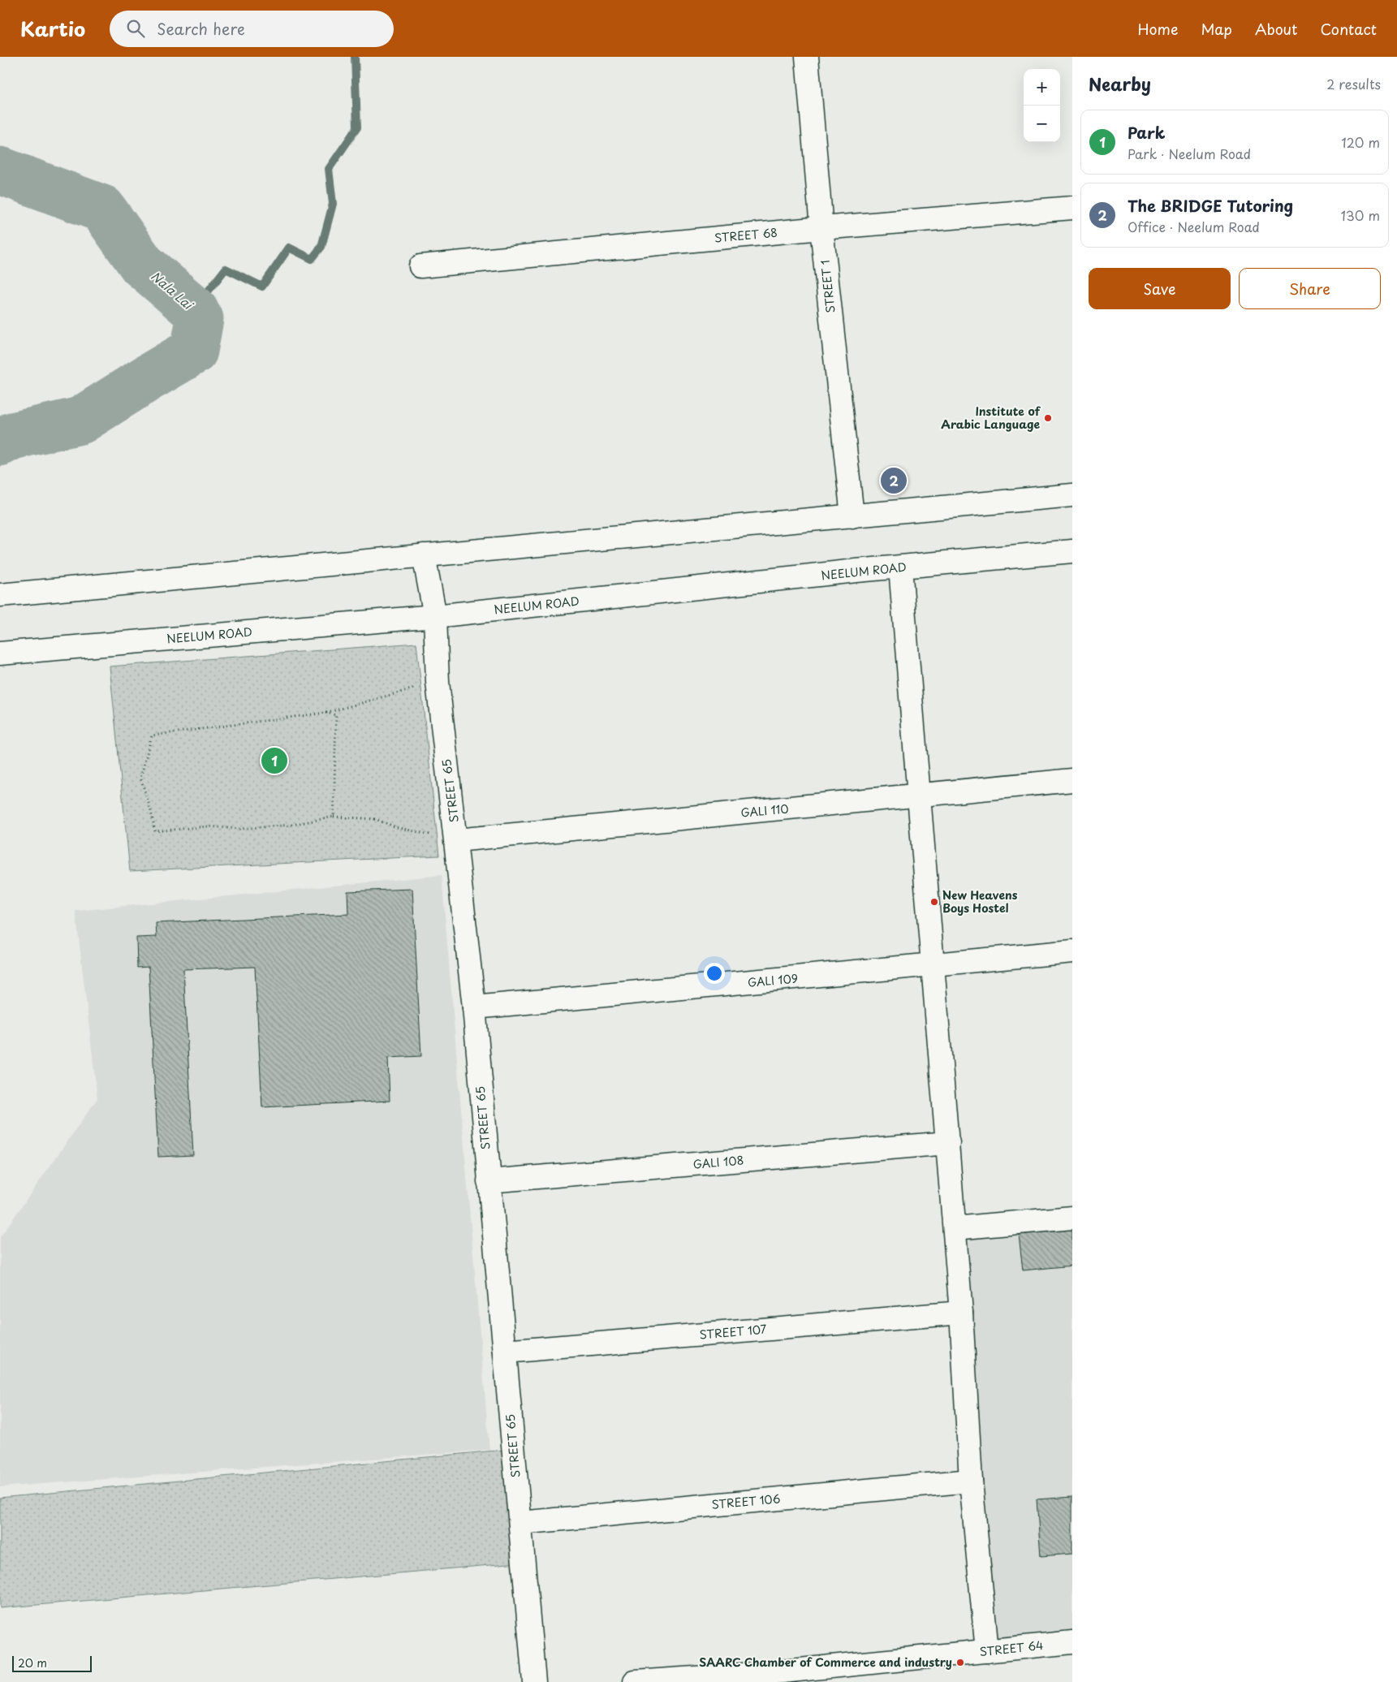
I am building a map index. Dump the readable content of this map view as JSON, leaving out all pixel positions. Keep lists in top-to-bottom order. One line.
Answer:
{"streets":{"street":["STREET 68","STREET 1","NEELUM ROAD","STREET 65","GALI 110","GALI 109","GALI 108","STREET 107","STREET 106","STREET 64"]},"crossings":[["STREET 68","STREET 1"],["NEELUM ROAD","STREET 65"],["STREET 65","GALI 110"],["STREET 65","GALI 109"],["STREET 65","GALI 108"],["STREET 65","STREET 107"],["STREET 65","STREET 106"]],"water":["Nala Lai"],"places":["Institute of Arabic Language","New Heavens Boys Hostel","SAARC Chamber of Commerce and industry"],"scale_bar":"20 m","page":{"header":"Kartio","search":"Search here","nav":["Home","Map","About","Contact"],"heading":["Nearby","2 results"],"map_buttons":["+","−"],"list":[{"mark":"1","name":"Park","note":"Park · Neelum Road","value":"120 m"},{"mark":"2","name":"The BRIDGE Tutoring","note":"Office · Neelum Road","value":"130 m"}],"buttons":["Save","Share"],"pins":["2","1"],"scale":"20 m"}}
